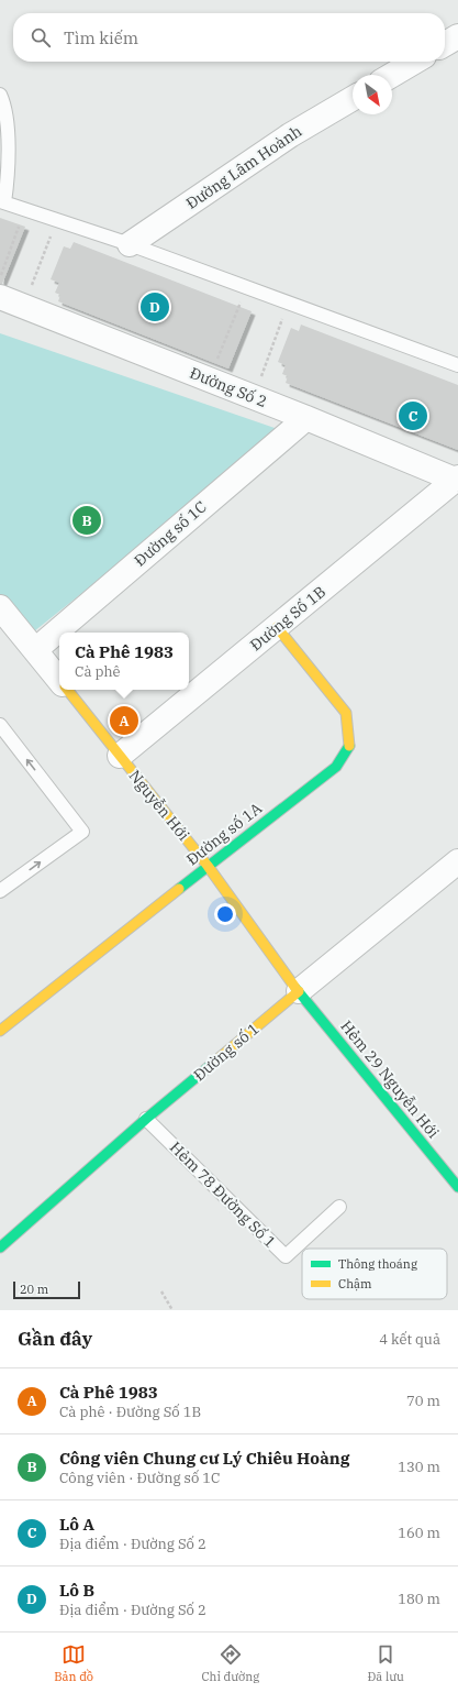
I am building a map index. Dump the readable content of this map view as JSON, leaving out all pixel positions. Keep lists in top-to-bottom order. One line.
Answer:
{"streets":{"street":["Đường Lâm Hoành","Đường Số 2","Đường số 1C","Đường Số 1B","Nguyễn Hới","Đường số 1A","Đường số 1","Hẻm 29 Nguyễn Hới"],"lane":["Hẻm 78 Đường Số 1"]},"crossings":[["Đường Số 2","Đường số 1C"],["Đường Số 2","Đường Số 1B"],["Đường số 1C","Nguyễn Hới"],["Đường Số 1B","Nguyễn Hới"],["Đường Số 1B","Đường số 1A"],["Nguyễn Hới","Đường số 1A"],["Nguyễn Hới","Đường số 1"],["Nguyễn Hới","Hẻm 29 Nguyễn Hới"],["Đường số 1","Hẻm 29 Nguyễn Hới"],["Đường số 1","Hẻm 78 Đường Số 1"]],"legend":["Thông thoáng","Chậm"],"scale_bar":"20 m","north":"bottom right","page":{"search":"Tìm kiếm","pins":["D","C","B","A"],"popup":["Cà Phê 1983","Cà phê"],"scale":"20 m","heading":["Gần đây","4 kết quả"],"list":[{"mark":"A","name":"Cà Phê 1983","note":"Cà phê · Đường Số 1B","value":"70 m"},{"mark":"B","name":"Công viên Chung cư Lý Chiêu Hoàng","note":"Công viên · Đường số 1C","value":"130 m"},{"mark":"C","name":"Lô A","note":"Địa điểm · Đường Số 2","value":"160 m"},{"mark":"D","name":"Lô B","note":"Địa điểm · Đường Số 2","value":"180 m"}],"nav":["Bản đồ","Chỉ đường","Đã lưu"]}}
